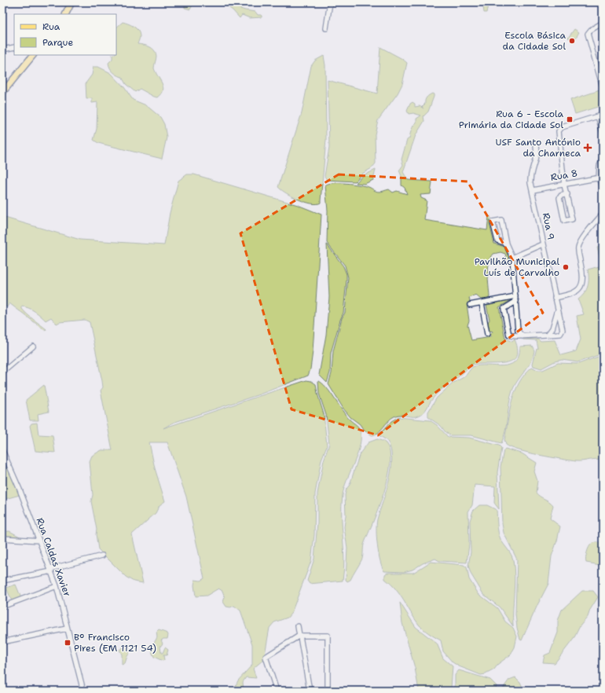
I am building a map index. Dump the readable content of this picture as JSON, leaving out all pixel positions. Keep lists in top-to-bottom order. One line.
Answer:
{"streets":{"street":["Rua 8","Rua 9","Rua Caldas Xavier"]},"crossings":[["Rua 8","Rua 9"]],"places":{"other":["Escola Básica da Cidade Sol","Pavilhão Municipal Luís de Carvalho"],"transit":["Rua 6 - Escola Primária da Cidade Sol","Bº Francisco Pires (EM 1121 54)"],"health":["USF Santo António da Charneca"]},"legend":["Rua","Parque"]}
